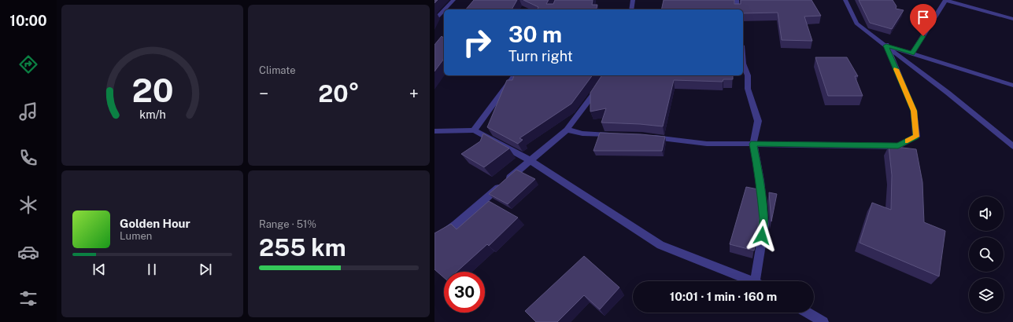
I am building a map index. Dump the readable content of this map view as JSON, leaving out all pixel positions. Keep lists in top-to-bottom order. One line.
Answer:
{"page":{"tabs":"10:00","tile":["Climate",["Range · 51%","255 km"]],"turn":["30 m","Turn right"],"heat":["−","20°","+"],"song":["Golden Hour","Lumen"],"limit":"30","trip":"10:01 · 1 min · 160 m","gauge":["20","km/h"]}}
